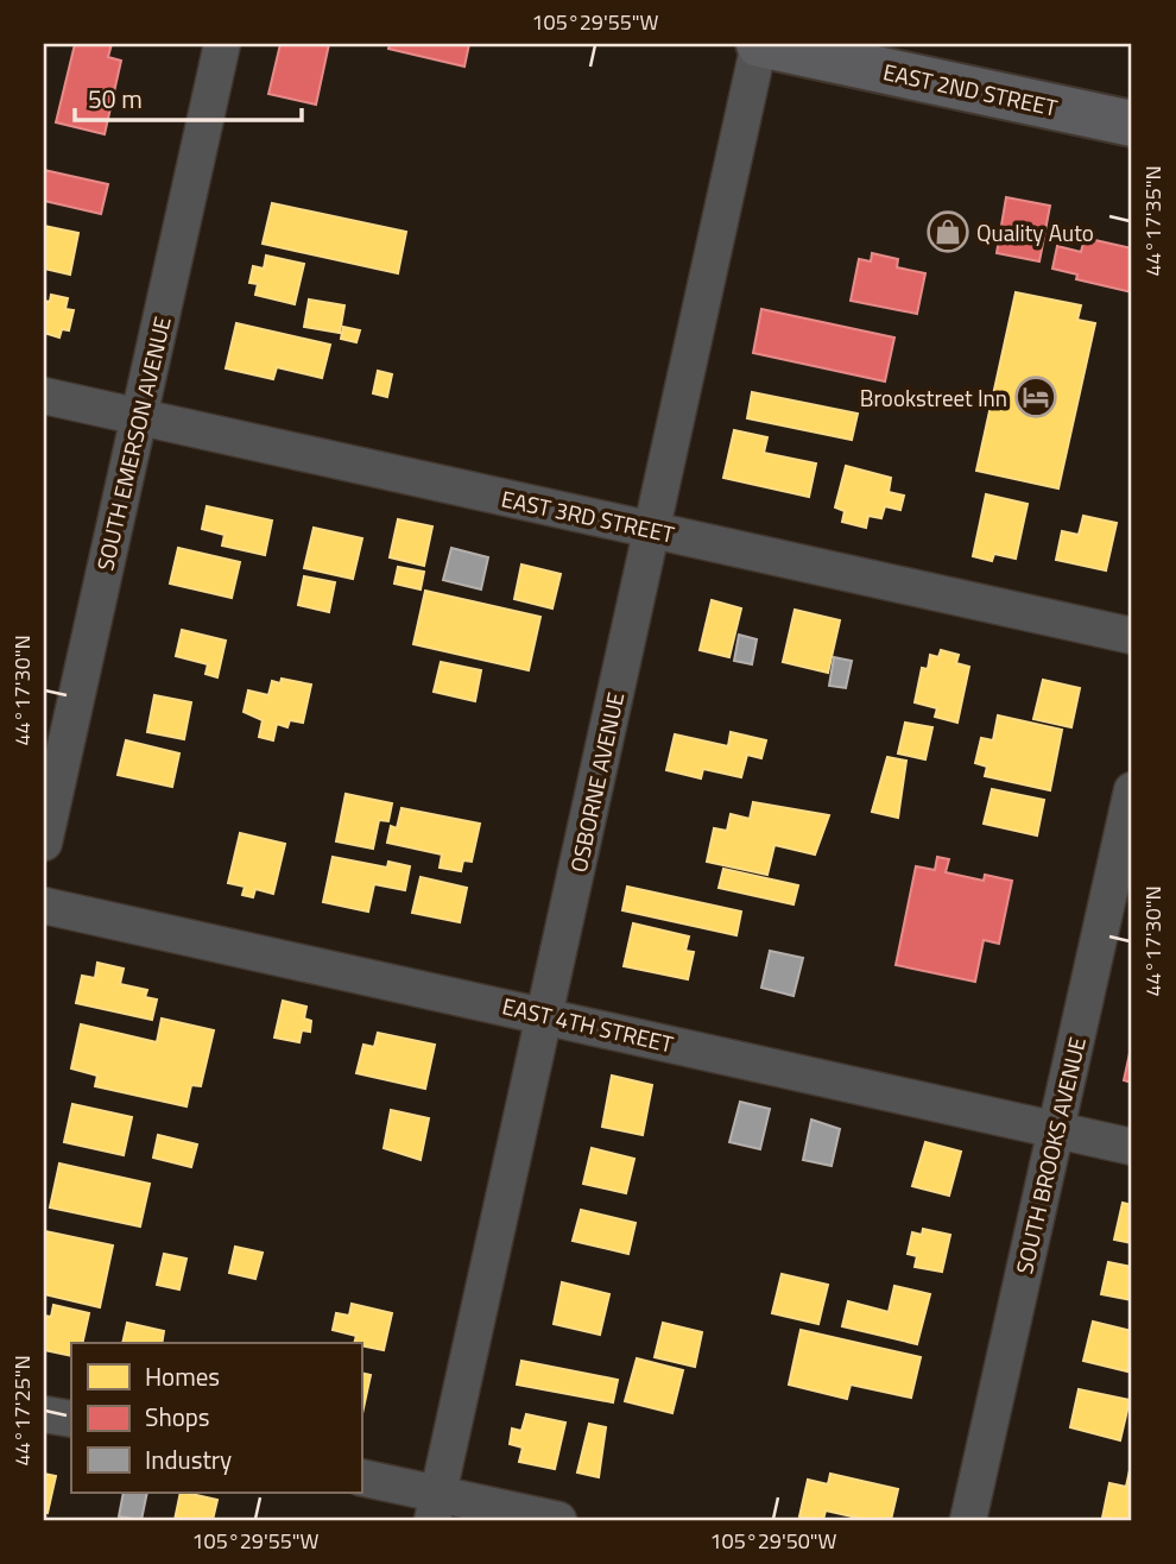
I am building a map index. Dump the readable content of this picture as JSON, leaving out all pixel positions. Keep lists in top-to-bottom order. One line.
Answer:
{"streets":{"main road":["EAST 2ND STREET"],"street":["SOUTH EMERSON AVENUE","EAST 3RD STREET","OSBORNE AVENUE","EAST 4TH STREET","SOUTH BROOKS AVENUE"]},"crossings":[["EAST 2ND STREET","OSBORNE AVENUE"],["SOUTH EMERSON AVENUE","EAST 3RD STREET"],["EAST 3RD STREET","OSBORNE AVENUE"],["OSBORNE AVENUE","EAST 4TH STREET"],["EAST 4TH STREET","SOUTH BROOKS AVENUE"]],"places":{"shop":["Quality Auto"],"hotel":["Brookstreet Inn"]},"legend":["Homes","Shops","Industry"],"scale_bar":"50 m","coordinates":["105°29'55\"W","44°17'35\"N","44°17'30\"N","44°17'25\"N","105°29'50\"W"]}
